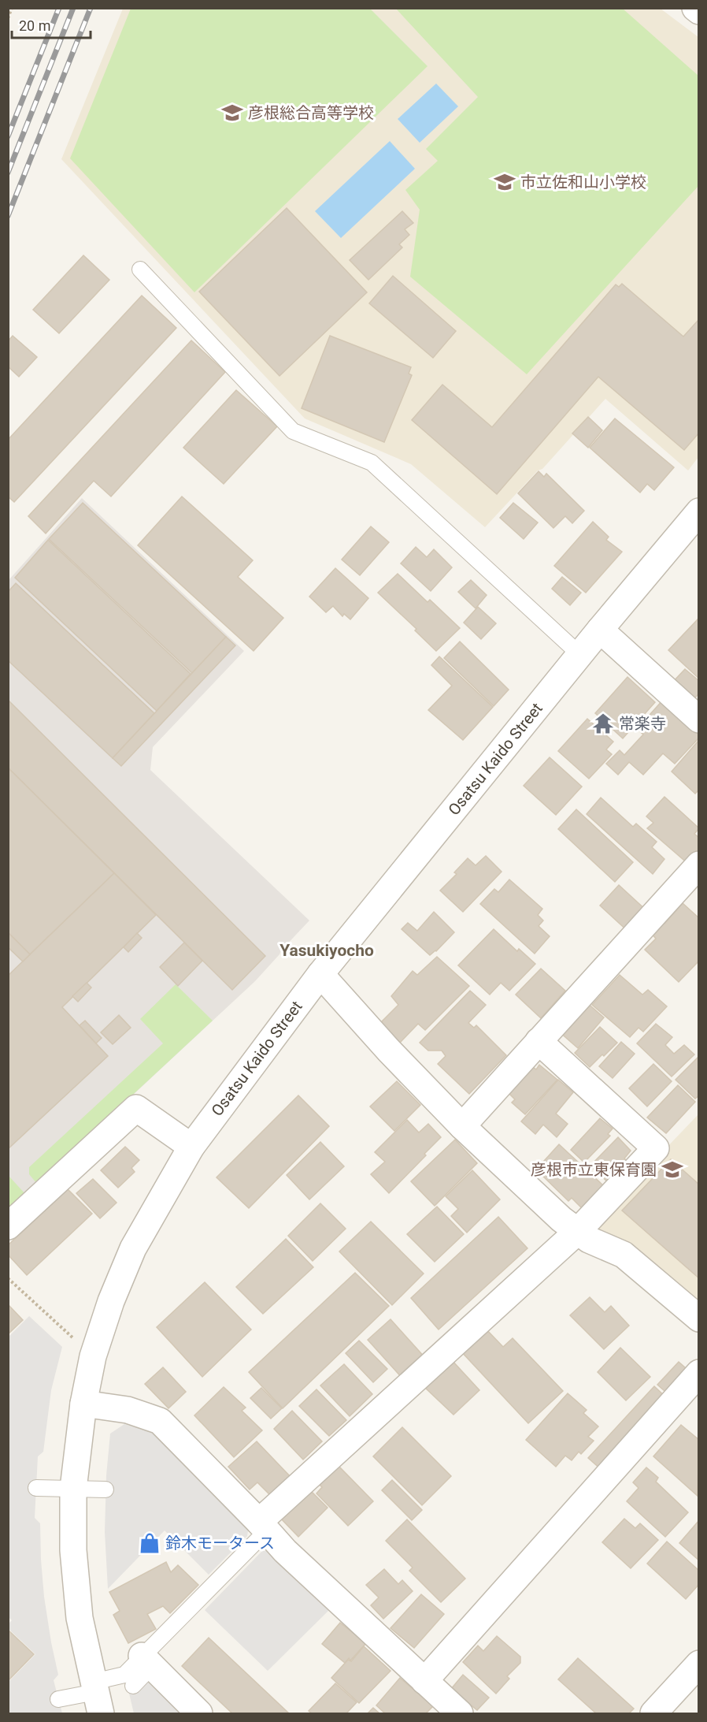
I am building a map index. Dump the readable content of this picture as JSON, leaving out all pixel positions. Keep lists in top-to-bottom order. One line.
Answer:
{"streets":{"street":["Osatsu Kaido Street"]},"districts":["Yasukiyocho"],"places":{"school or university":["彦根総合高等学校","市立佐和山小学校","彦根市立東保育園"],"temple":["常楽寺"],"shop":["鈴木モータース"]},"scale_bar":"20 m"}
